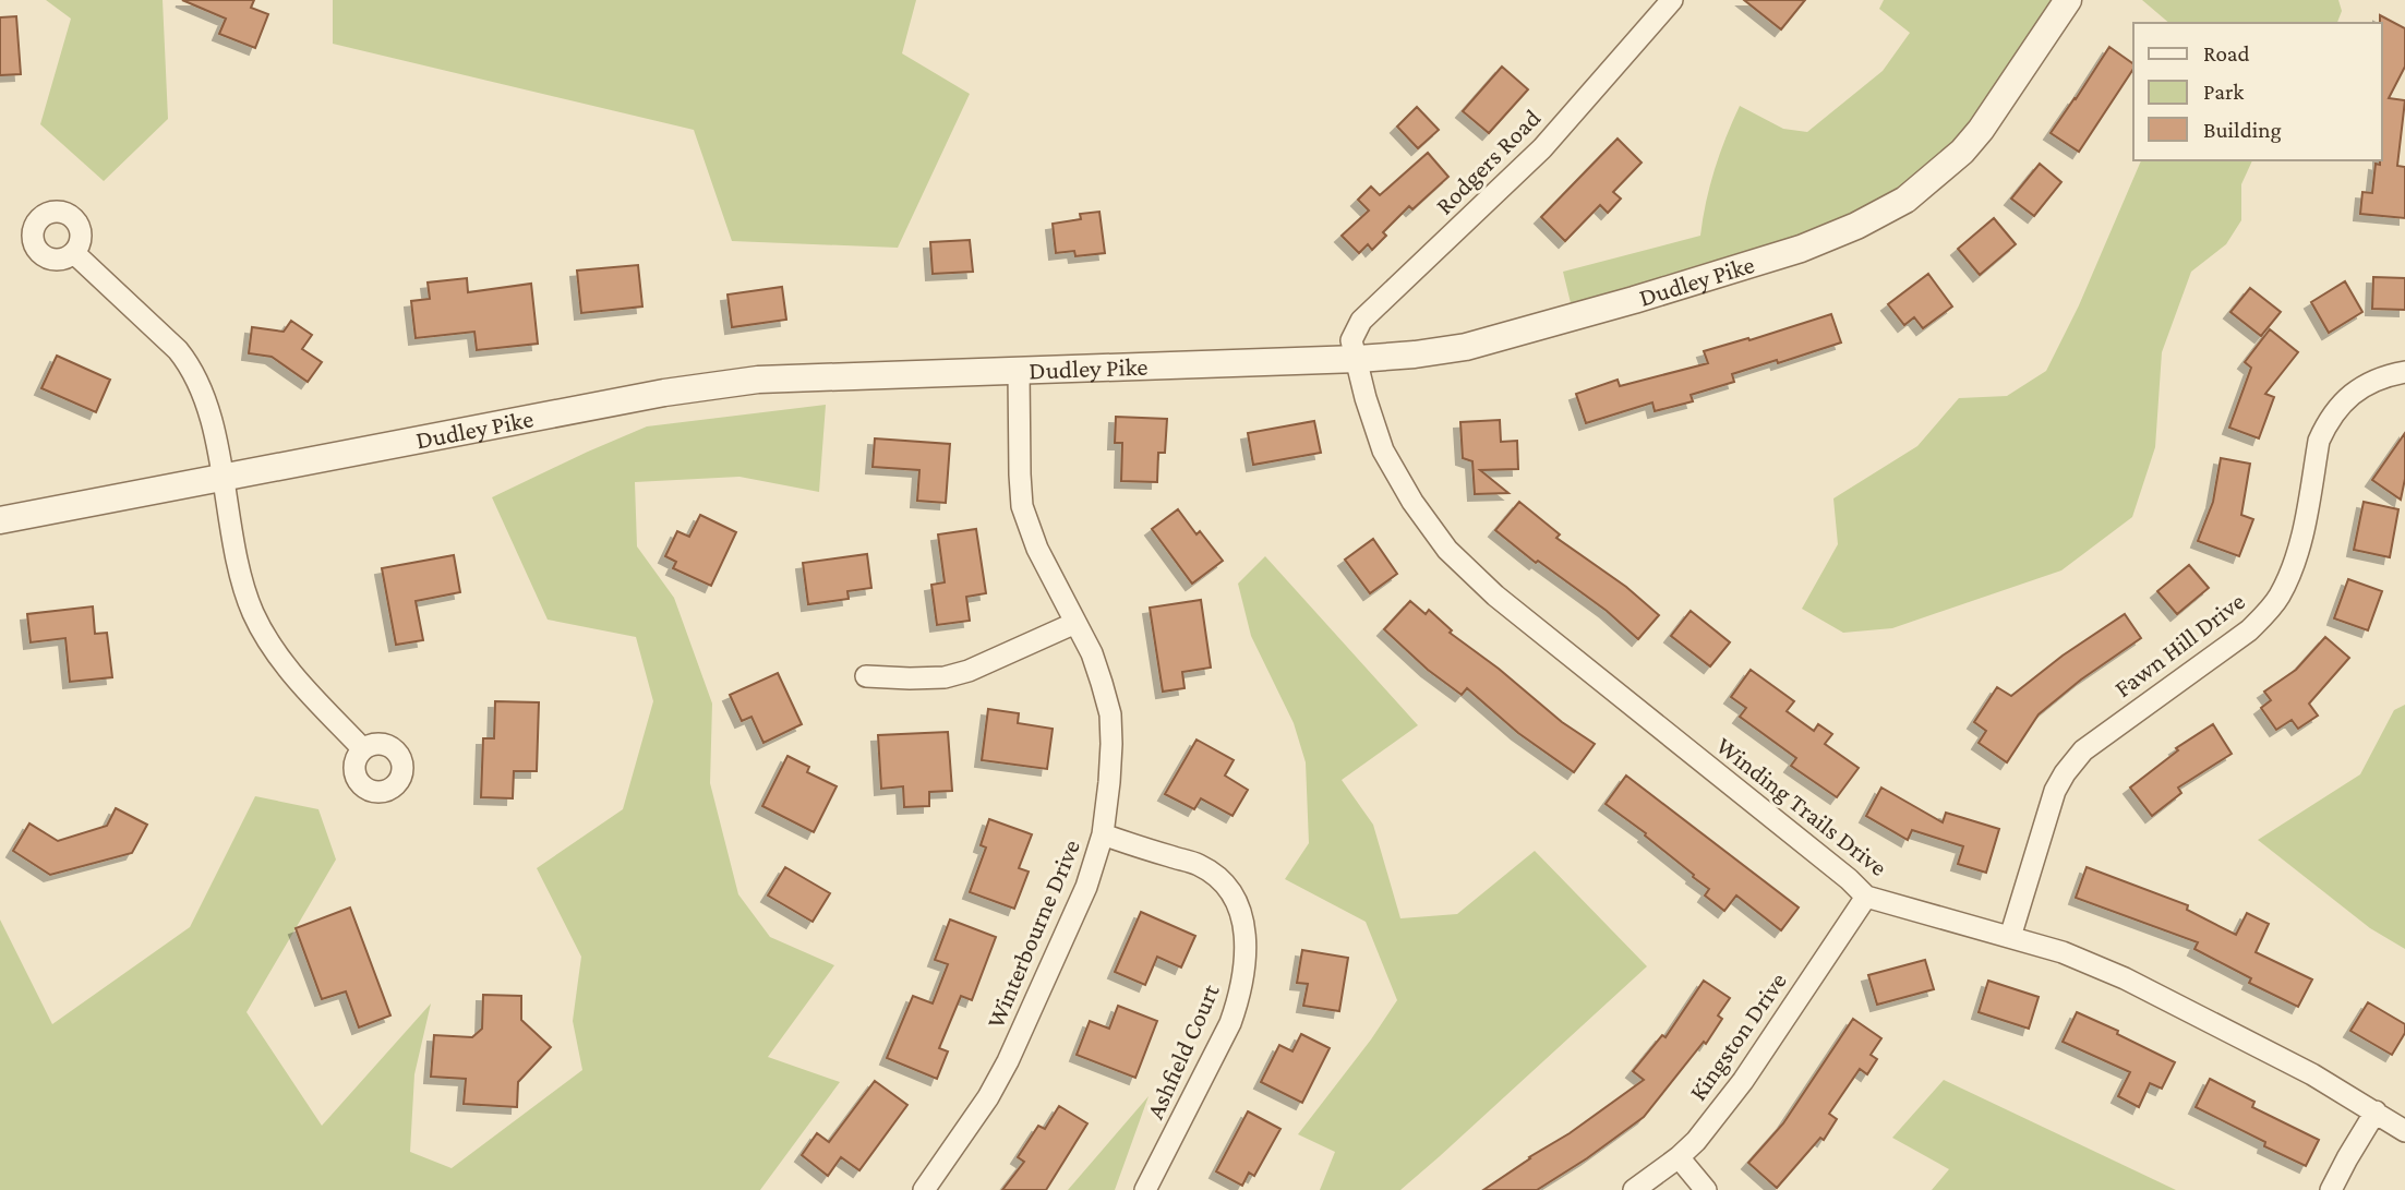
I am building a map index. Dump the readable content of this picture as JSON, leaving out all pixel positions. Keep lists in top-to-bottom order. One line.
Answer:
{"streets":{"street":["Rodgers Road","Dudley Pike","Fawn Hill Drive","Winding Trails Drive","Winterbourne Drive","Kingston Drive","Ashfield Court"]},"crossings":[["Rodgers Road","Dudley Pike"],["Rodgers Road","Winding Trails Drive"],["Dudley Pike","Winding Trails Drive"],["Dudley Pike","Winterbourne Drive"],["Fawn Hill Drive","Winding Trails Drive"],["Winding Trails Drive","Kingston Drive"],["Winterbourne Drive","Ashfield Court"]],"legend":["Road","Park","Building"]}
